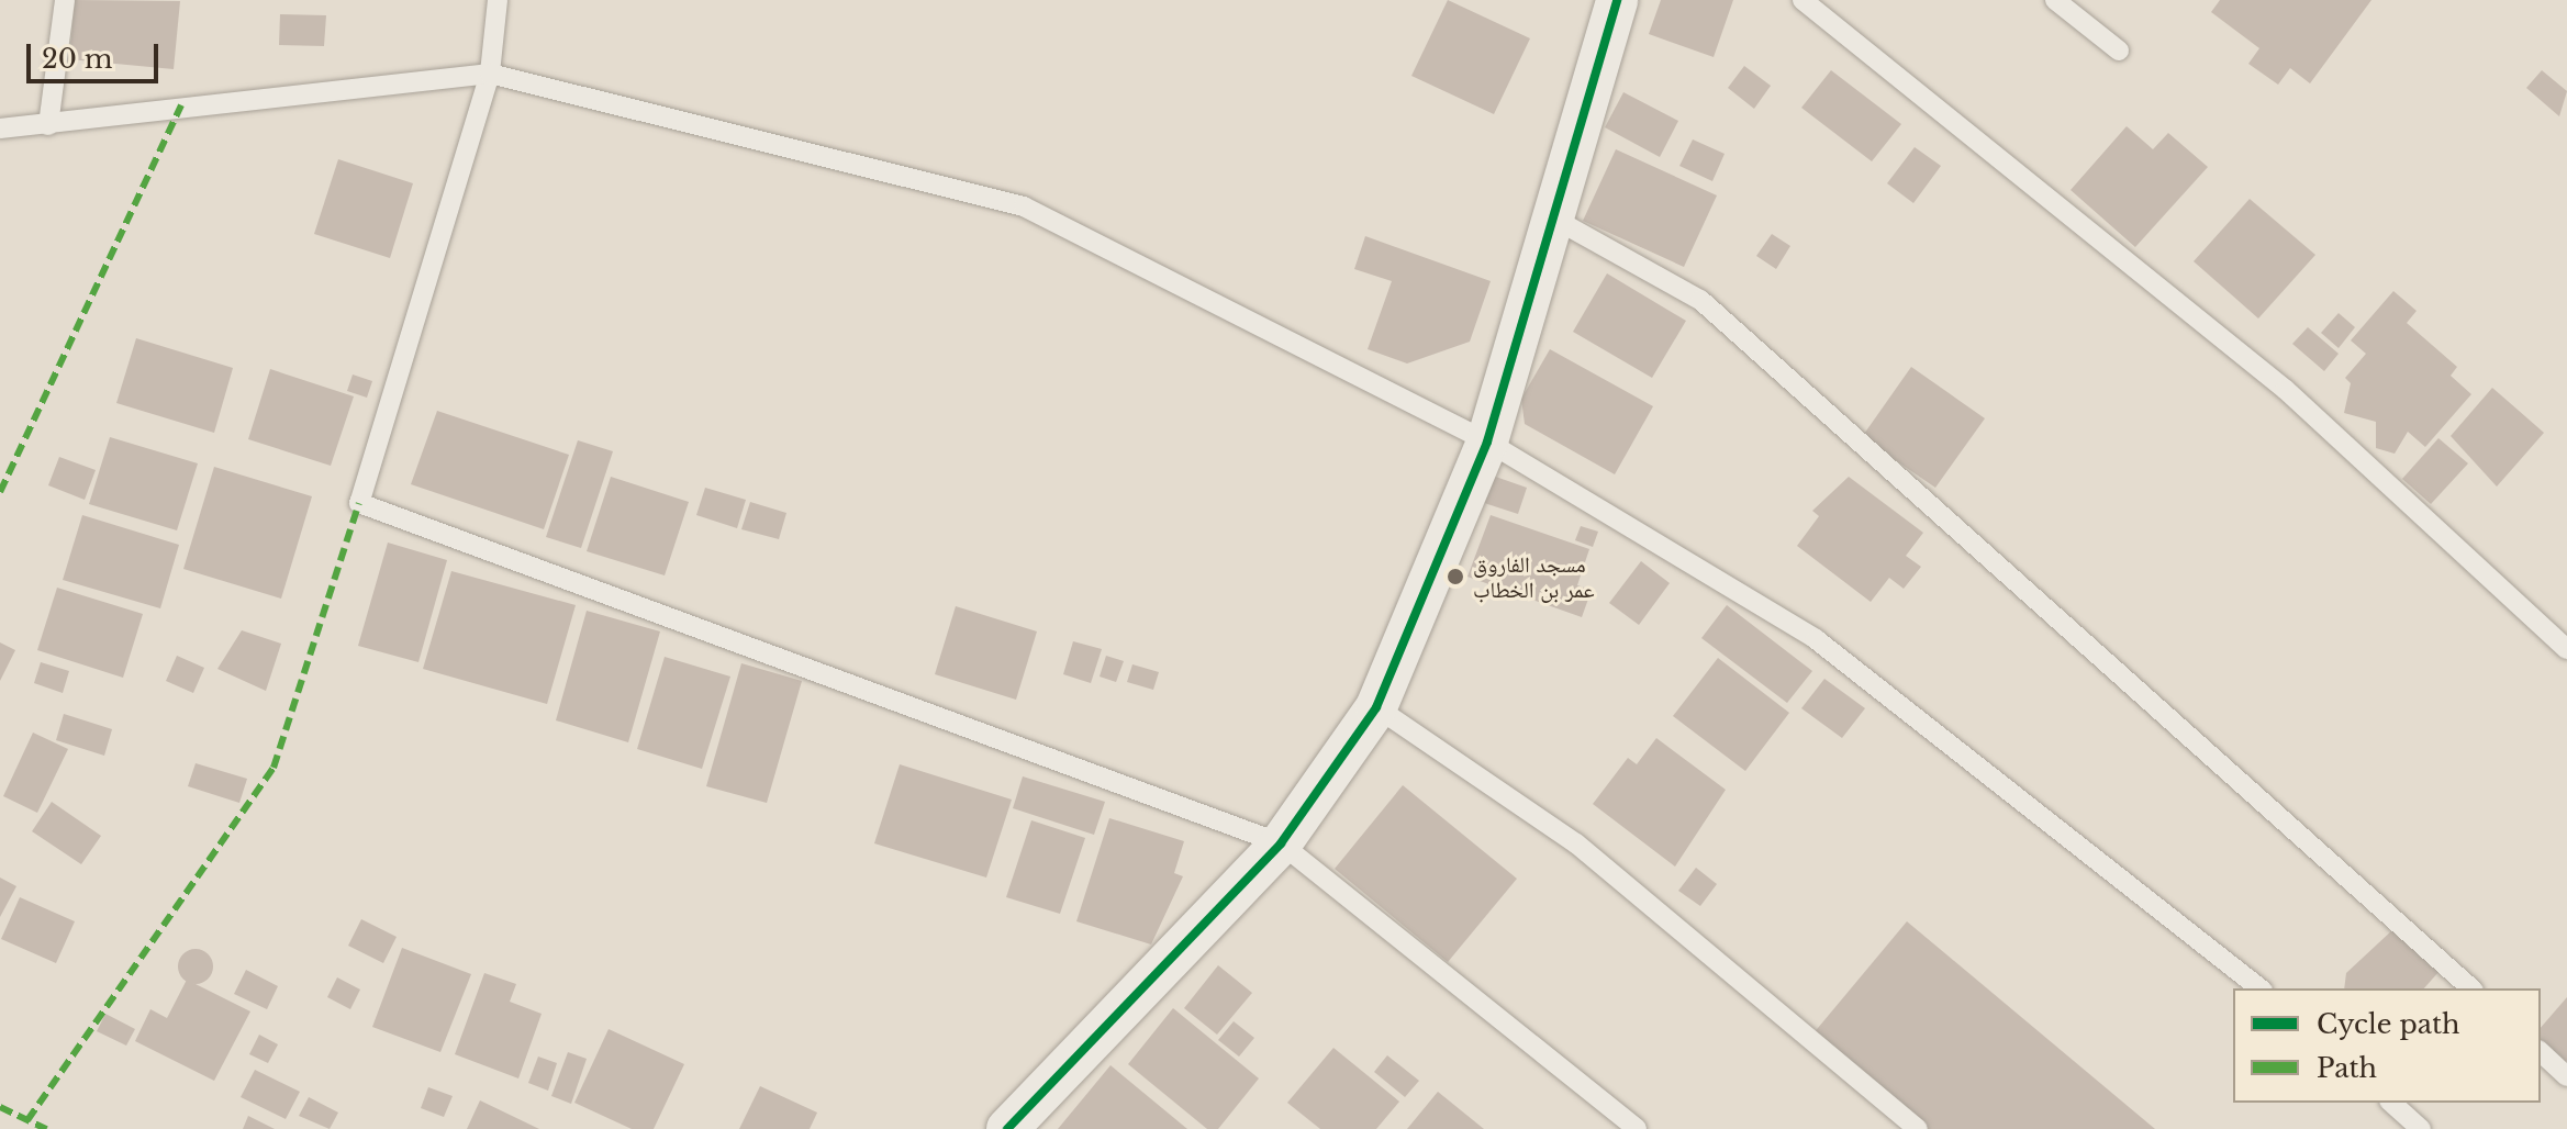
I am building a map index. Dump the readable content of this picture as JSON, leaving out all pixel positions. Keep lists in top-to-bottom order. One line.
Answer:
{"places":["مسجد الفاروق عمر بن الخطاب"],"legend":["Cycle path","Path"],"scale_bar":"20 m"}
